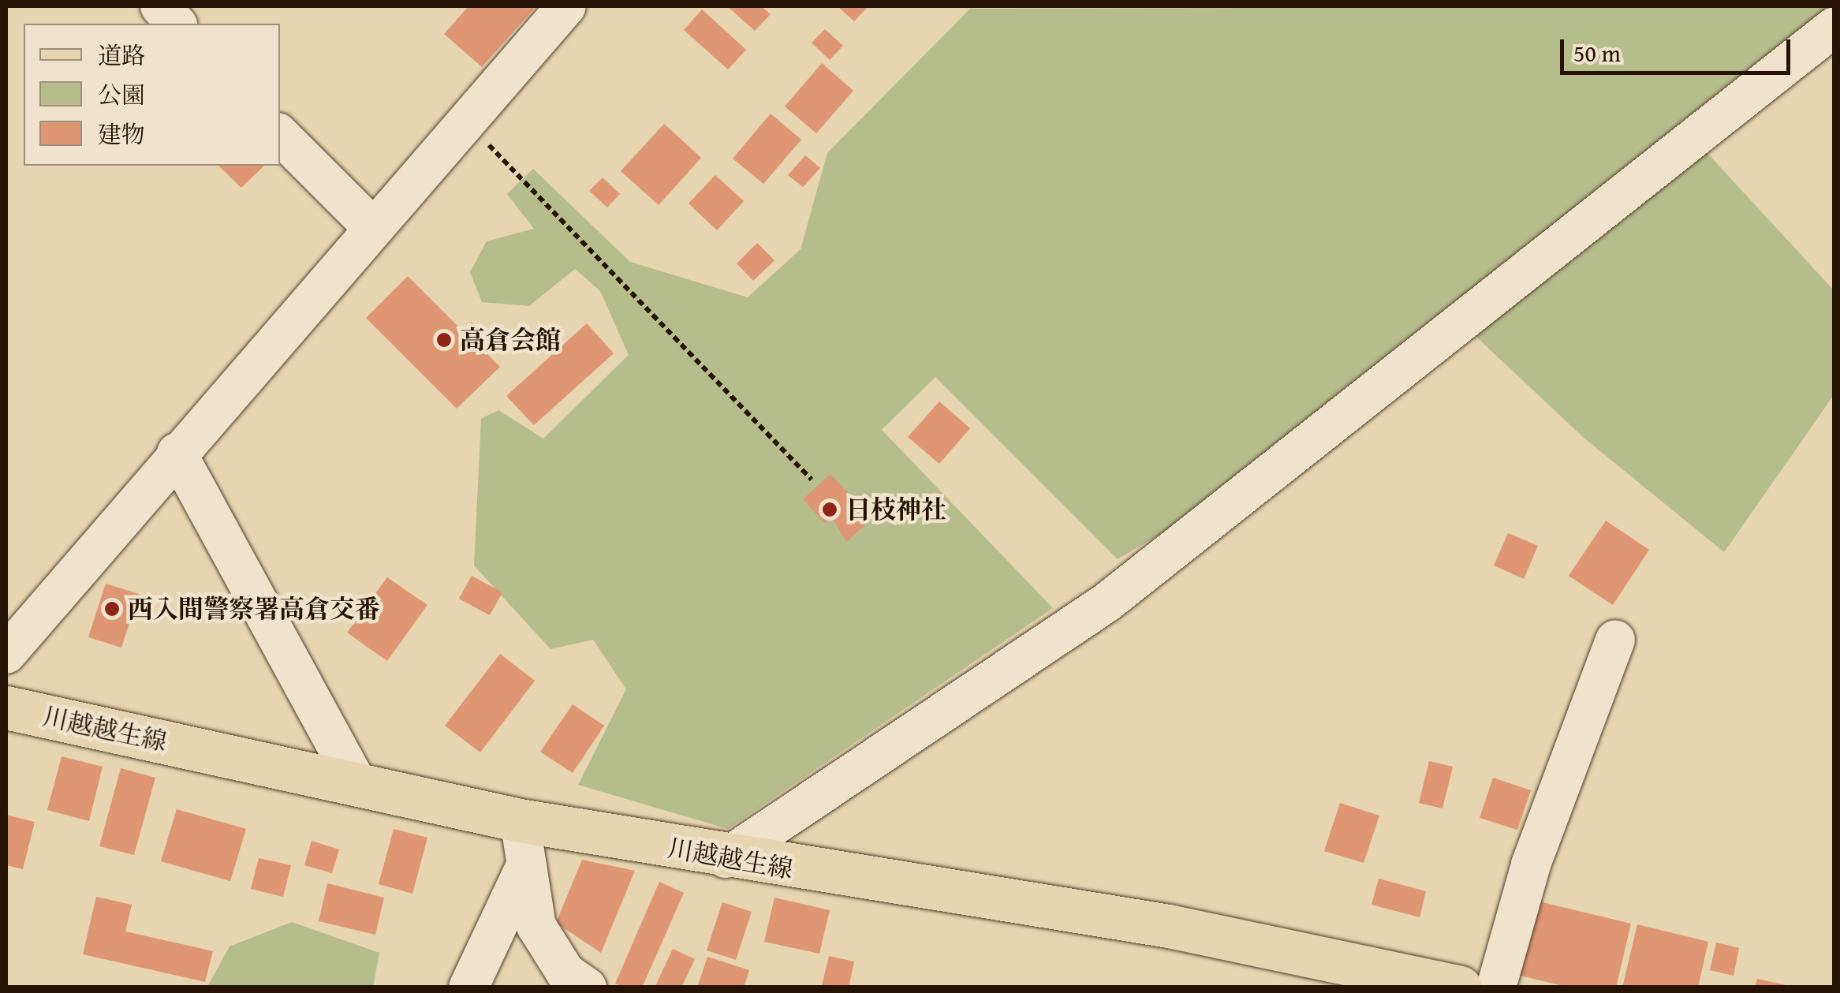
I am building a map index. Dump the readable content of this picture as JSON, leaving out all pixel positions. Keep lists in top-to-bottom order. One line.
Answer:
{"streets":{"main road":["川越越生線"]},"places":["高倉会館","日枝神社","西入間警察署高倉交番"],"legend":["道路","公園","建物"],"scale_bar":"50 m"}
